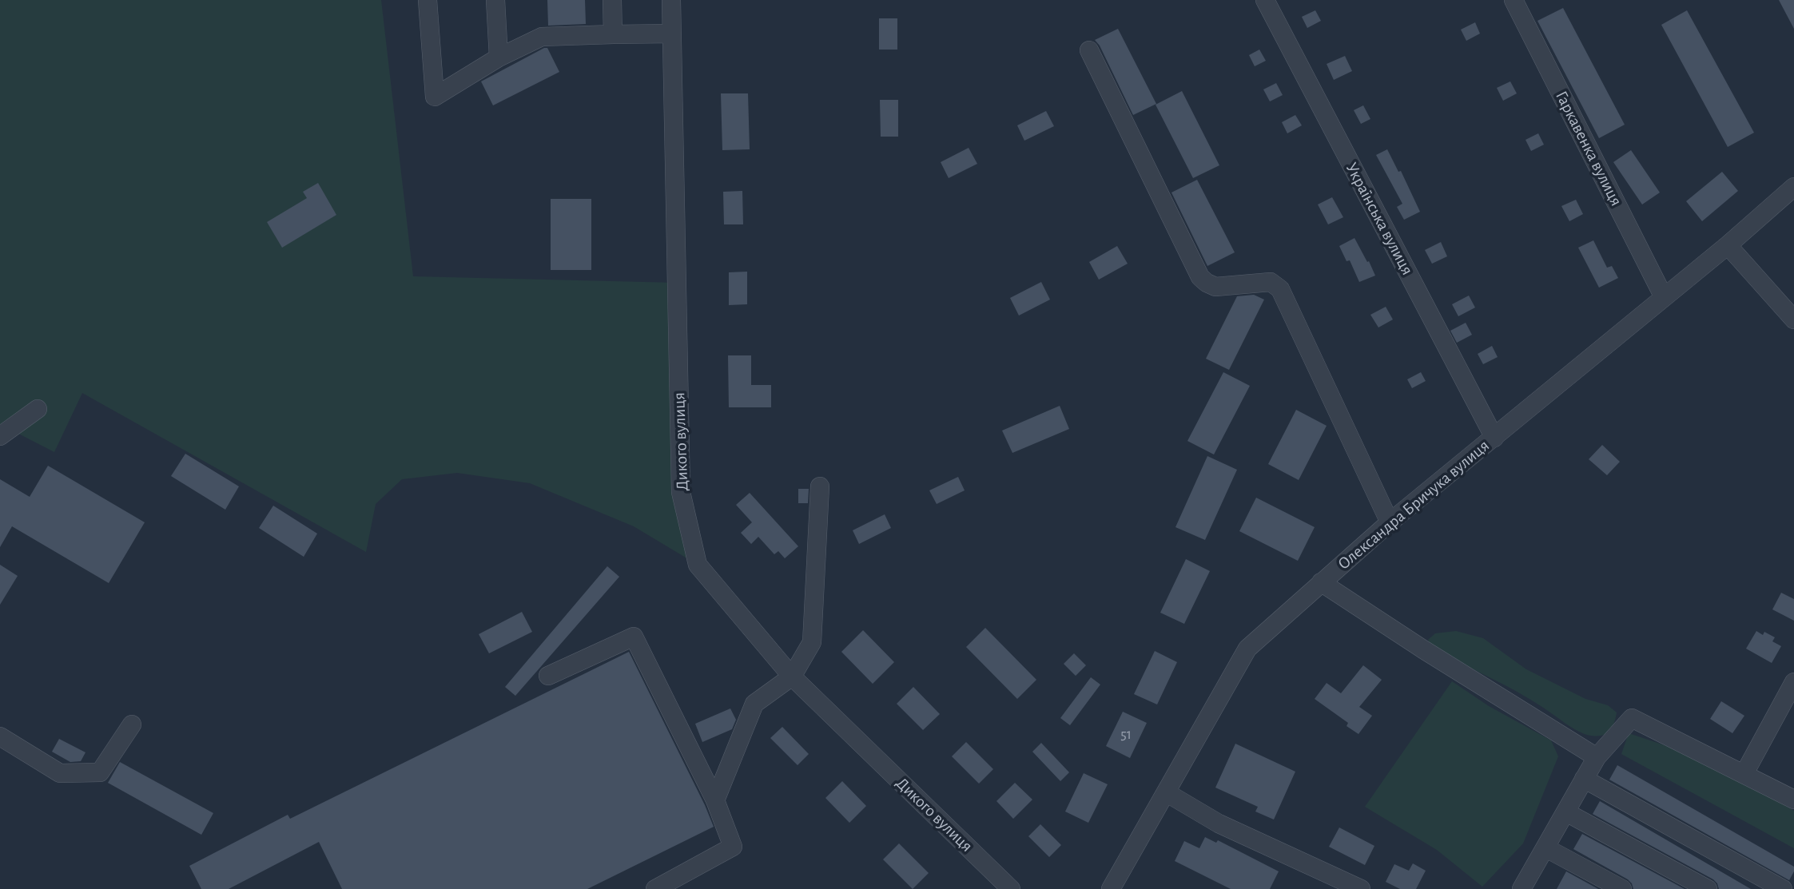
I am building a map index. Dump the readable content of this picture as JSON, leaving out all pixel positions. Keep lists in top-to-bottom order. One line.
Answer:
{"streets":{"street":["Гаркавенка вулиця","Українська вулиця","Дикого вулиця","Олександра Бричука вулиця"]},"crossings":[["Гаркавенка вулиця","Олександра Бричука вулиця"],["Українська вулиця","Олександра Бричука вулиця"]],"house_numbers":["51"]}
